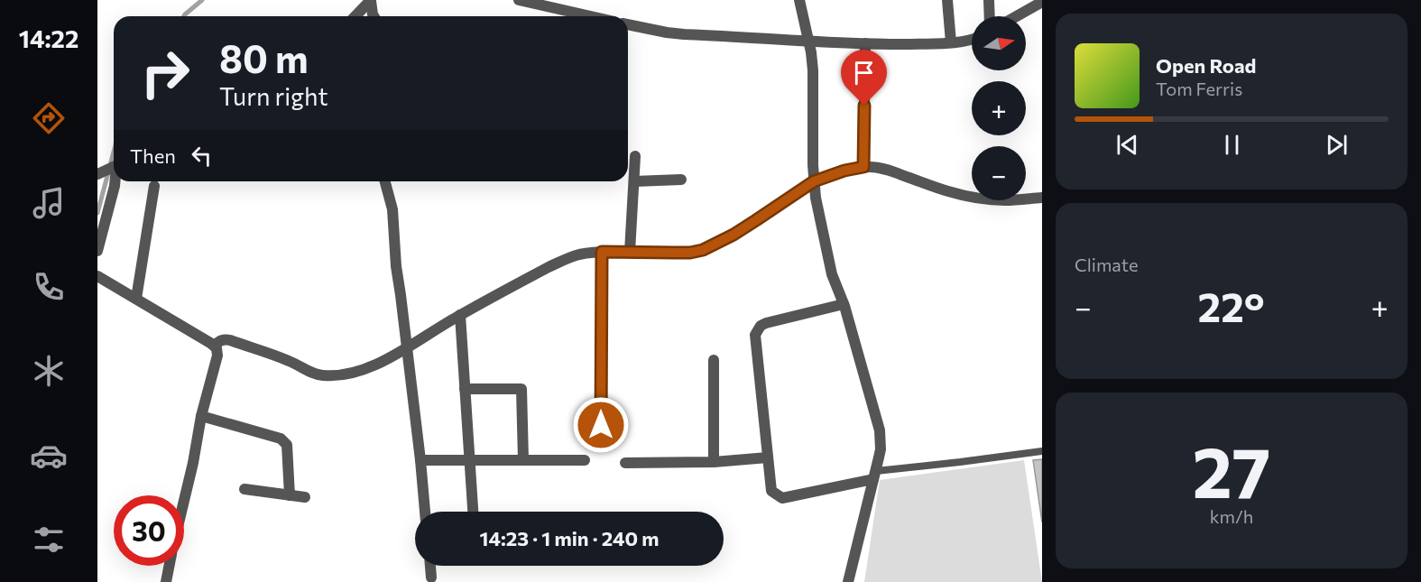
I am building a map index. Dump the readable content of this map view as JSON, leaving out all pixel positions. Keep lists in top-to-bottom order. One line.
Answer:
{"north":"right","page":{"tabs":"14:22","map_buttons":["+","−"],"turn":["80 m","Turn right"],"song":["Open Road","Tom Ferris"],"then":"Then","tile":["Climate",["27","km/h"]],"heat":["−","22°","+"],"limit":"30","trip":"14:23 · 1 min · 240 m"}}
